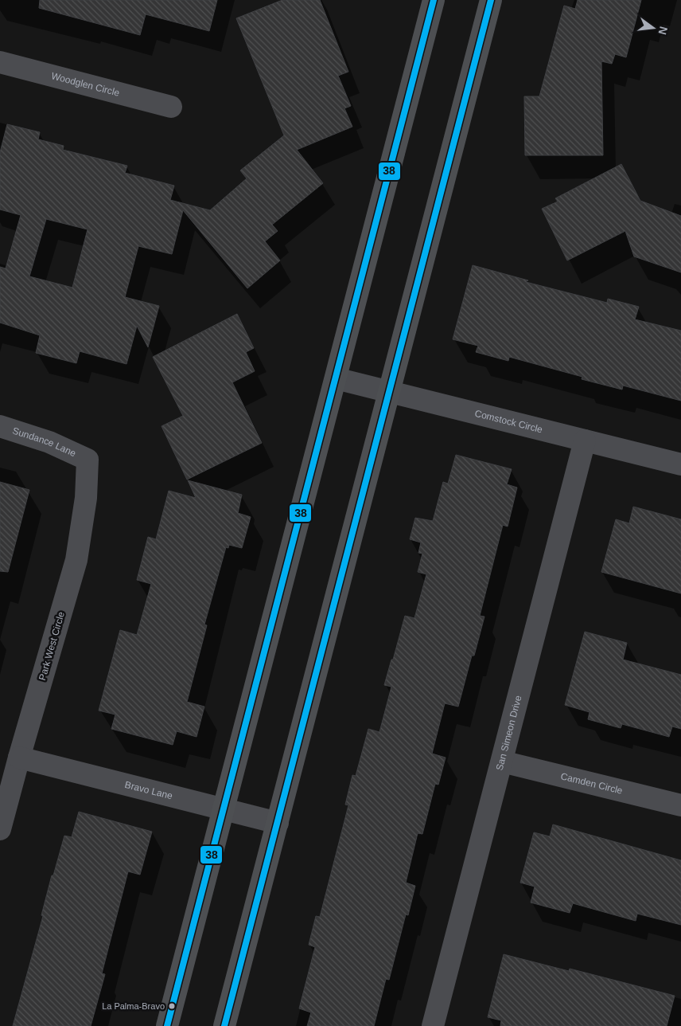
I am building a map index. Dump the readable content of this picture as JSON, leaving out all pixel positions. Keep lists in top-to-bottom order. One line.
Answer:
{"streets":{"street":["Woodglen Circle","Comstock Circle","Sundance Lane","Park West Circle","San Simeon Drive","Camden Circle","Bravo Lane"]},"crossings":[["Comstock Circle","San Simeon Drive"],["Sundance Lane","Park West Circle"],["Park West Circle","Bravo Lane"],["San Simeon Drive","Camden Circle"]],"places":["La Palma-Bravo"],"lines":["transit line 38"],"north":"right"}
